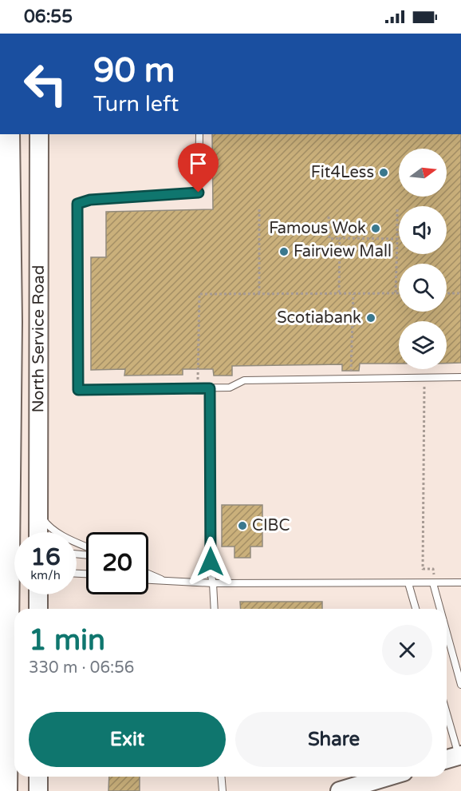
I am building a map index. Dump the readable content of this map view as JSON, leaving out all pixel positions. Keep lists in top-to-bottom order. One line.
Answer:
{"streets":{"street":["North Service Road"]},"places":["Fit4Less","Famous Wok","Fairview Mall","Scotiabank","CIBC"],"north":"right","page":{"status":"06:55","turn":["90 m","Turn left"],"speed":"16 km/h","limit":"20","heading":["1 min","330 m · 06:56"],"buttons":["Exit","Share"]}}
